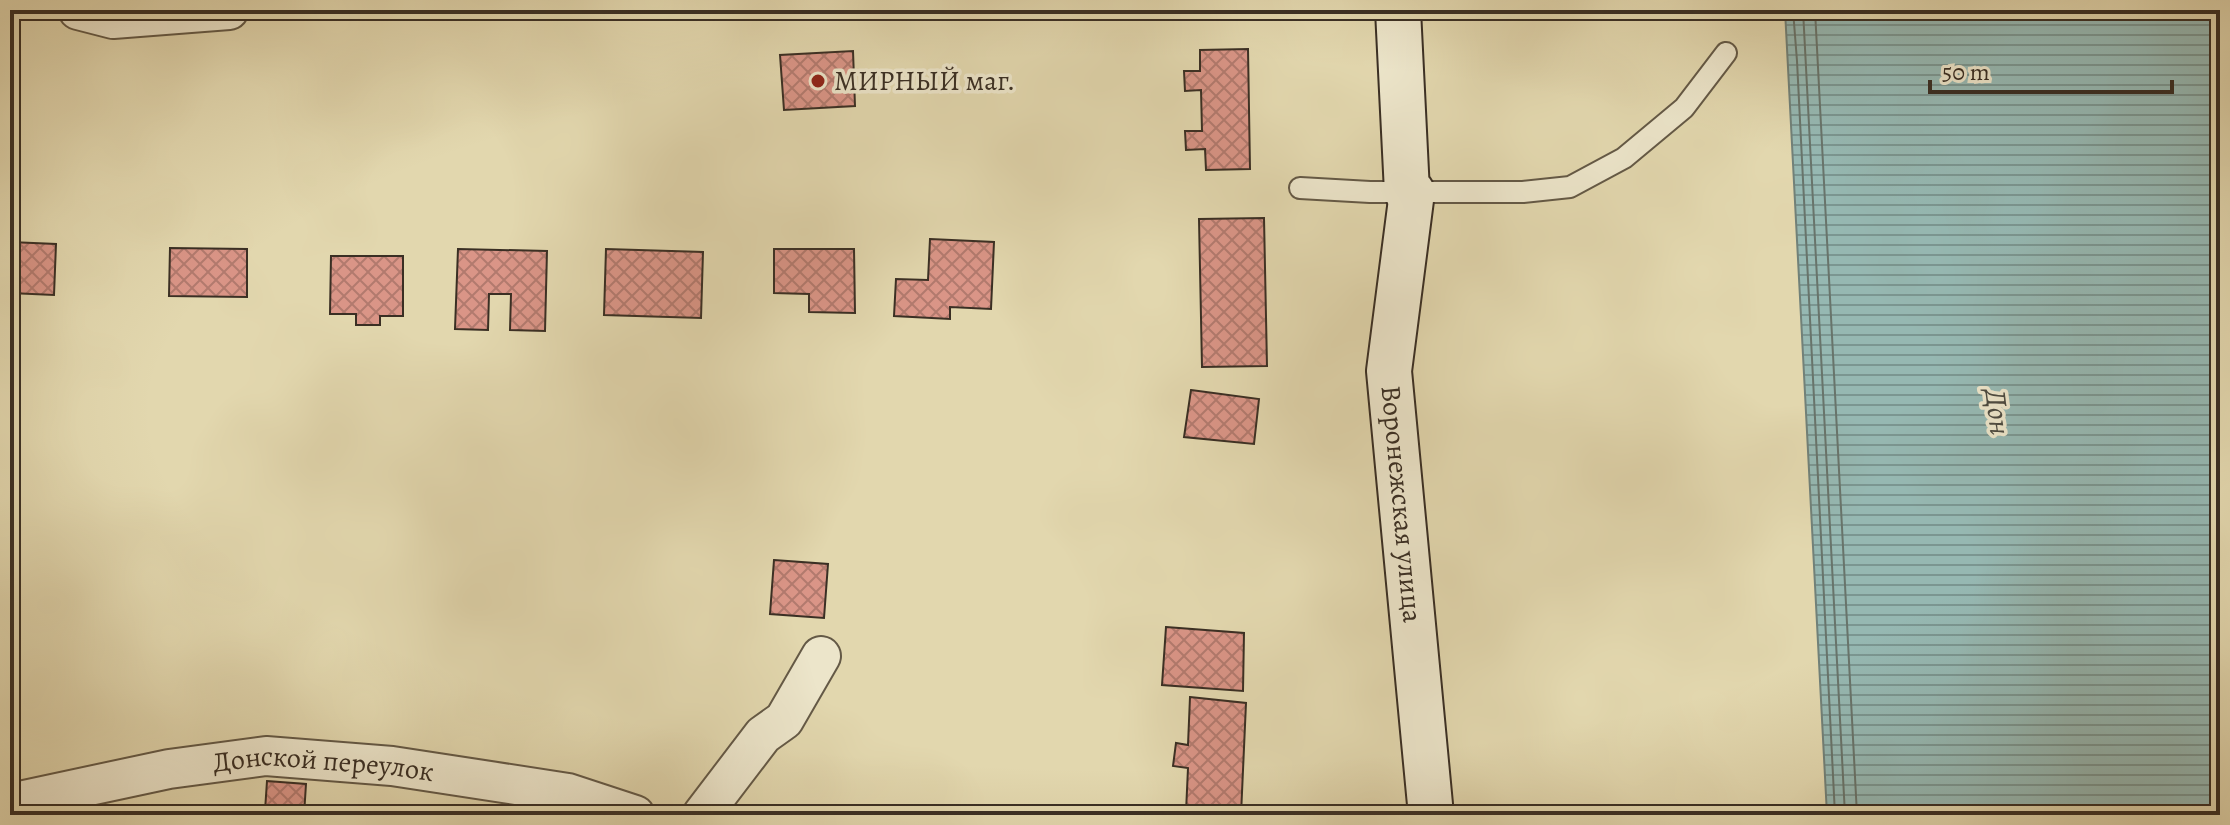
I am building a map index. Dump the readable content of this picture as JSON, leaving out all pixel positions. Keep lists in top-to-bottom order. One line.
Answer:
{"streets":{"street":["Воронежская улица","Донской переулок"]},"water":["Дон"],"places":["МИРНЫЙ маг."],"scale_bar":"50 m"}
